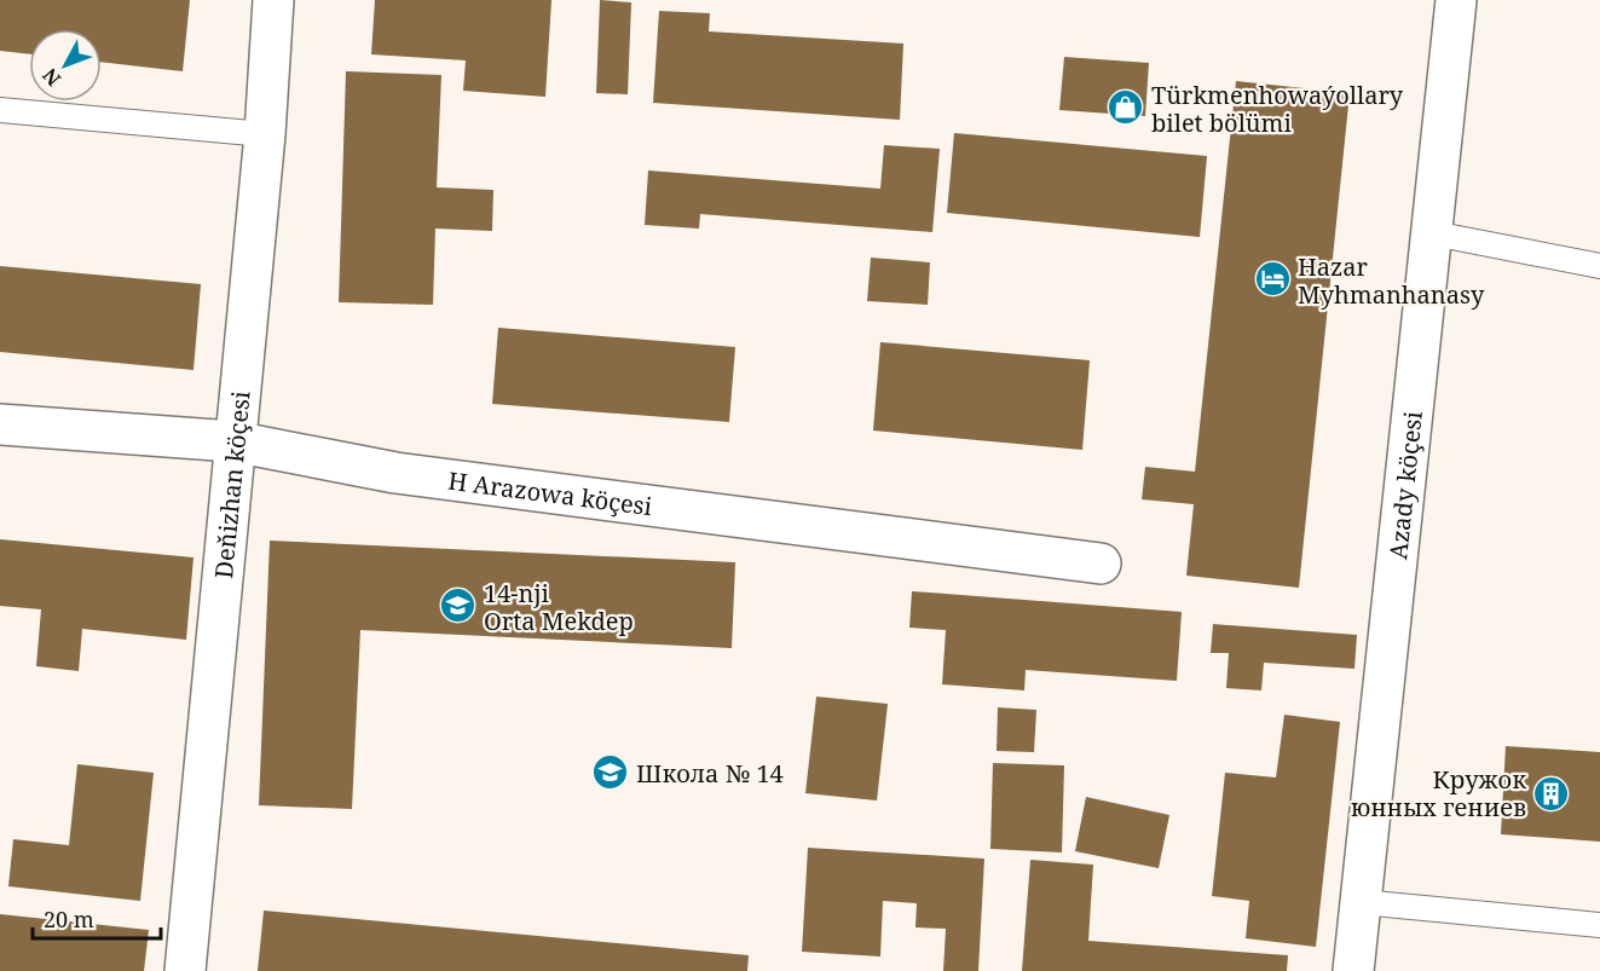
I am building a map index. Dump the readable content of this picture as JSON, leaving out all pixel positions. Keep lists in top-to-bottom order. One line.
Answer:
{"streets":{"street":["Deňizhan köçesi","Azady köçesi","H Arazowa köçesi"]},"crossings":[["Deňizhan köçesi","H Arazowa köçesi"]],"places":{"shop":["Türkmenhowaýollary bilet bölümi"],"hotel":["Hazar Myhmanhanasy"],"school or university":["14-nji Orta Mekdep","Школа № 14"],"building":["Кружок юнных гениев"]},"scale_bar":"20 m","north":"bottom left"}
